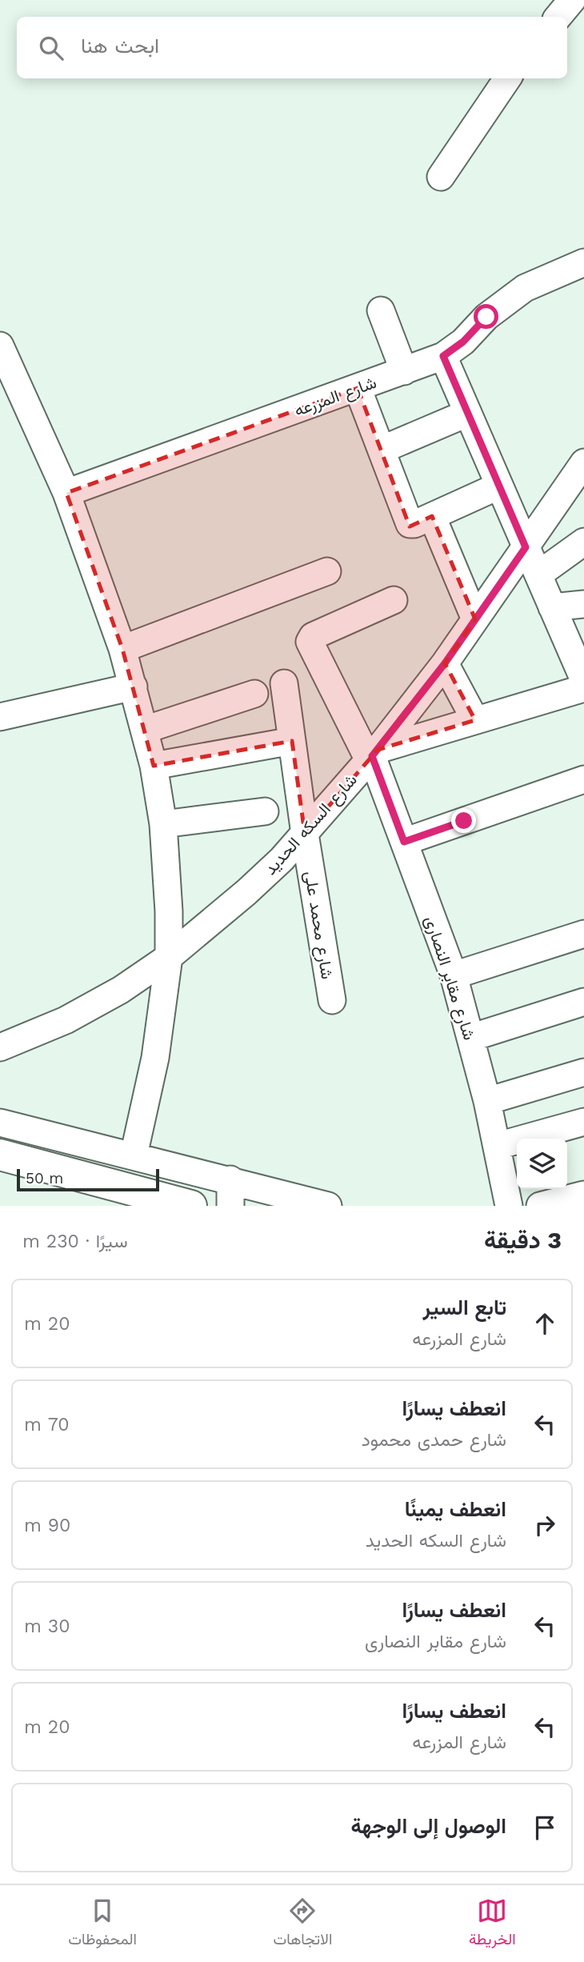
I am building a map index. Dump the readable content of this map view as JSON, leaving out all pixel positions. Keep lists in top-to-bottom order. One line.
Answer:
{"streets":{"street":["شارع المزرعه","شارع السكه الحديد","شارع محمد على","شارع مقابر النصارى"]},"crossings":[["شارع السكه الحديد","شارع محمد على"],["شارع السكه الحديد","شارع مقابر النصارى"]],"scale_bar":"50 m","page":{"search":"ابحث هنا","scale":"50 m","heading":["3 دقيقة","سيرًا · 230 m"],"list":[["تابع السير","شارع المزرعه","20 m"],["انعطف يسارًا","شارع حمدى محمود","70 m"],["انعطف يمينًا","شارع السكه الحديد","90 m"],["انعطف يسارًا","شارع مقابر النصارى","30 m"],["انعطف يسارًا","شارع المزرعه","20 m"],"الوصول إلى الوجهة"],"nav":["الخريطة","الاتجاهات","المحفوظات"]}}
